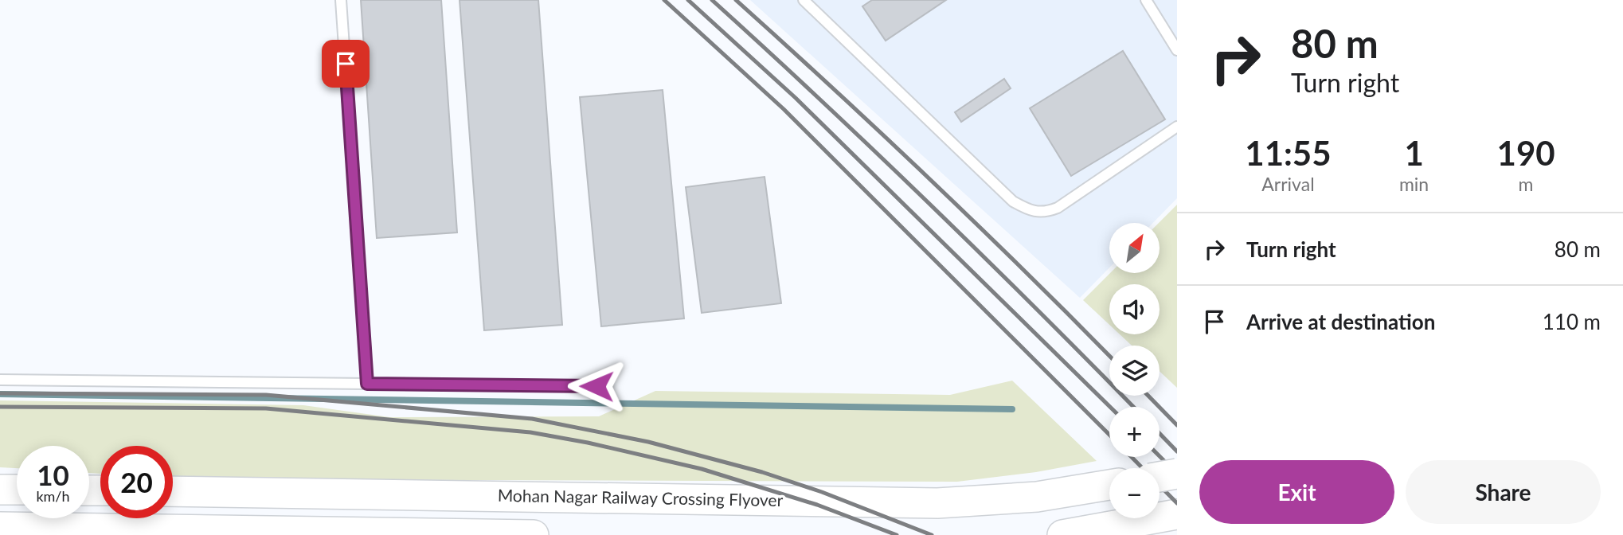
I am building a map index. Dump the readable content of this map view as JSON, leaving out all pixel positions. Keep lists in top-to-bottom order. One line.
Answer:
{"streets":{"main road":["Mohan Nagar Railway Crossing Flyover"]},"north":"top right","page":{"turn":["80 m","Turn right"],"eta":["11:55","Arrival","1","min","190","m"],"list":[{"name":"Turn right","value":"80 m"},{"name":"Arrive at destination","value":"110 m"}],"map_buttons":["+","−"],"speed":"10 km/h","limit":"20","buttons":["Exit","Share"]}}
